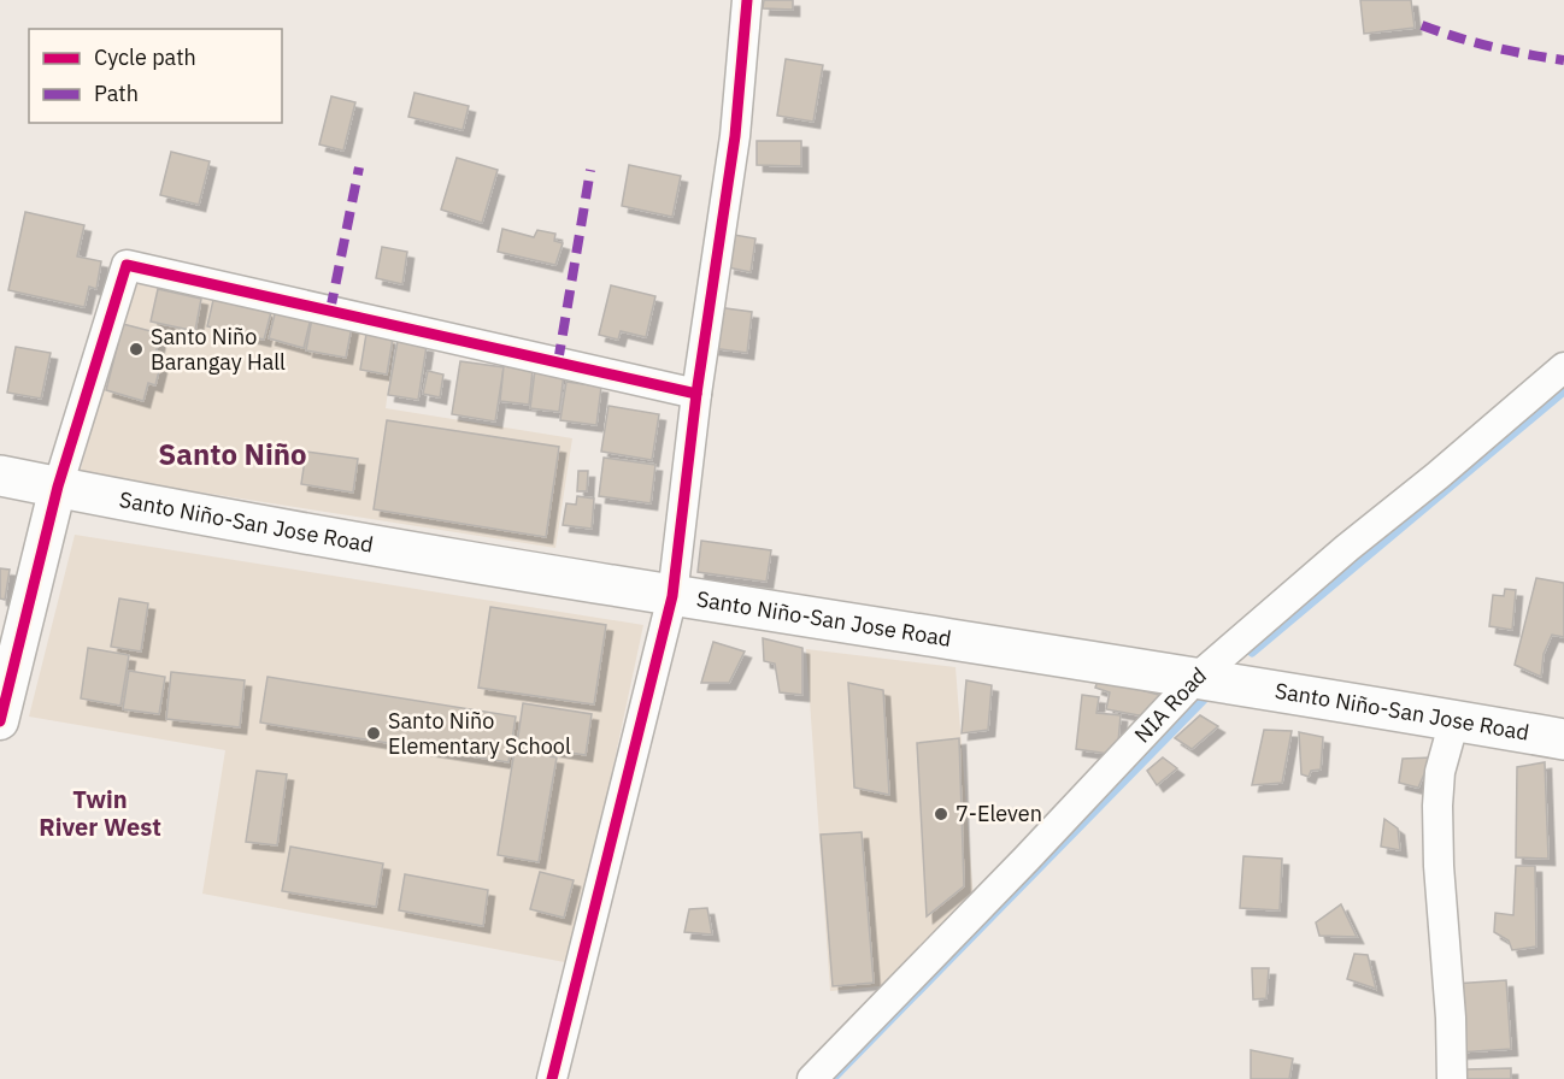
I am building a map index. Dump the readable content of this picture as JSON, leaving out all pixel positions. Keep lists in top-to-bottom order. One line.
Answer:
{"streets":{"main road":["Santo Niño-San Jose Road"],"street":["NIA Road"]},"crossings":[["Santo Niño-San Jose Road","NIA Road"]],"districts":["Santo Niño","Twin River West"],"places":["Santo Niño Barangay Hall","Santo Niño Elementary School","7-Eleven"],"legend":["Cycle path","Path"]}
